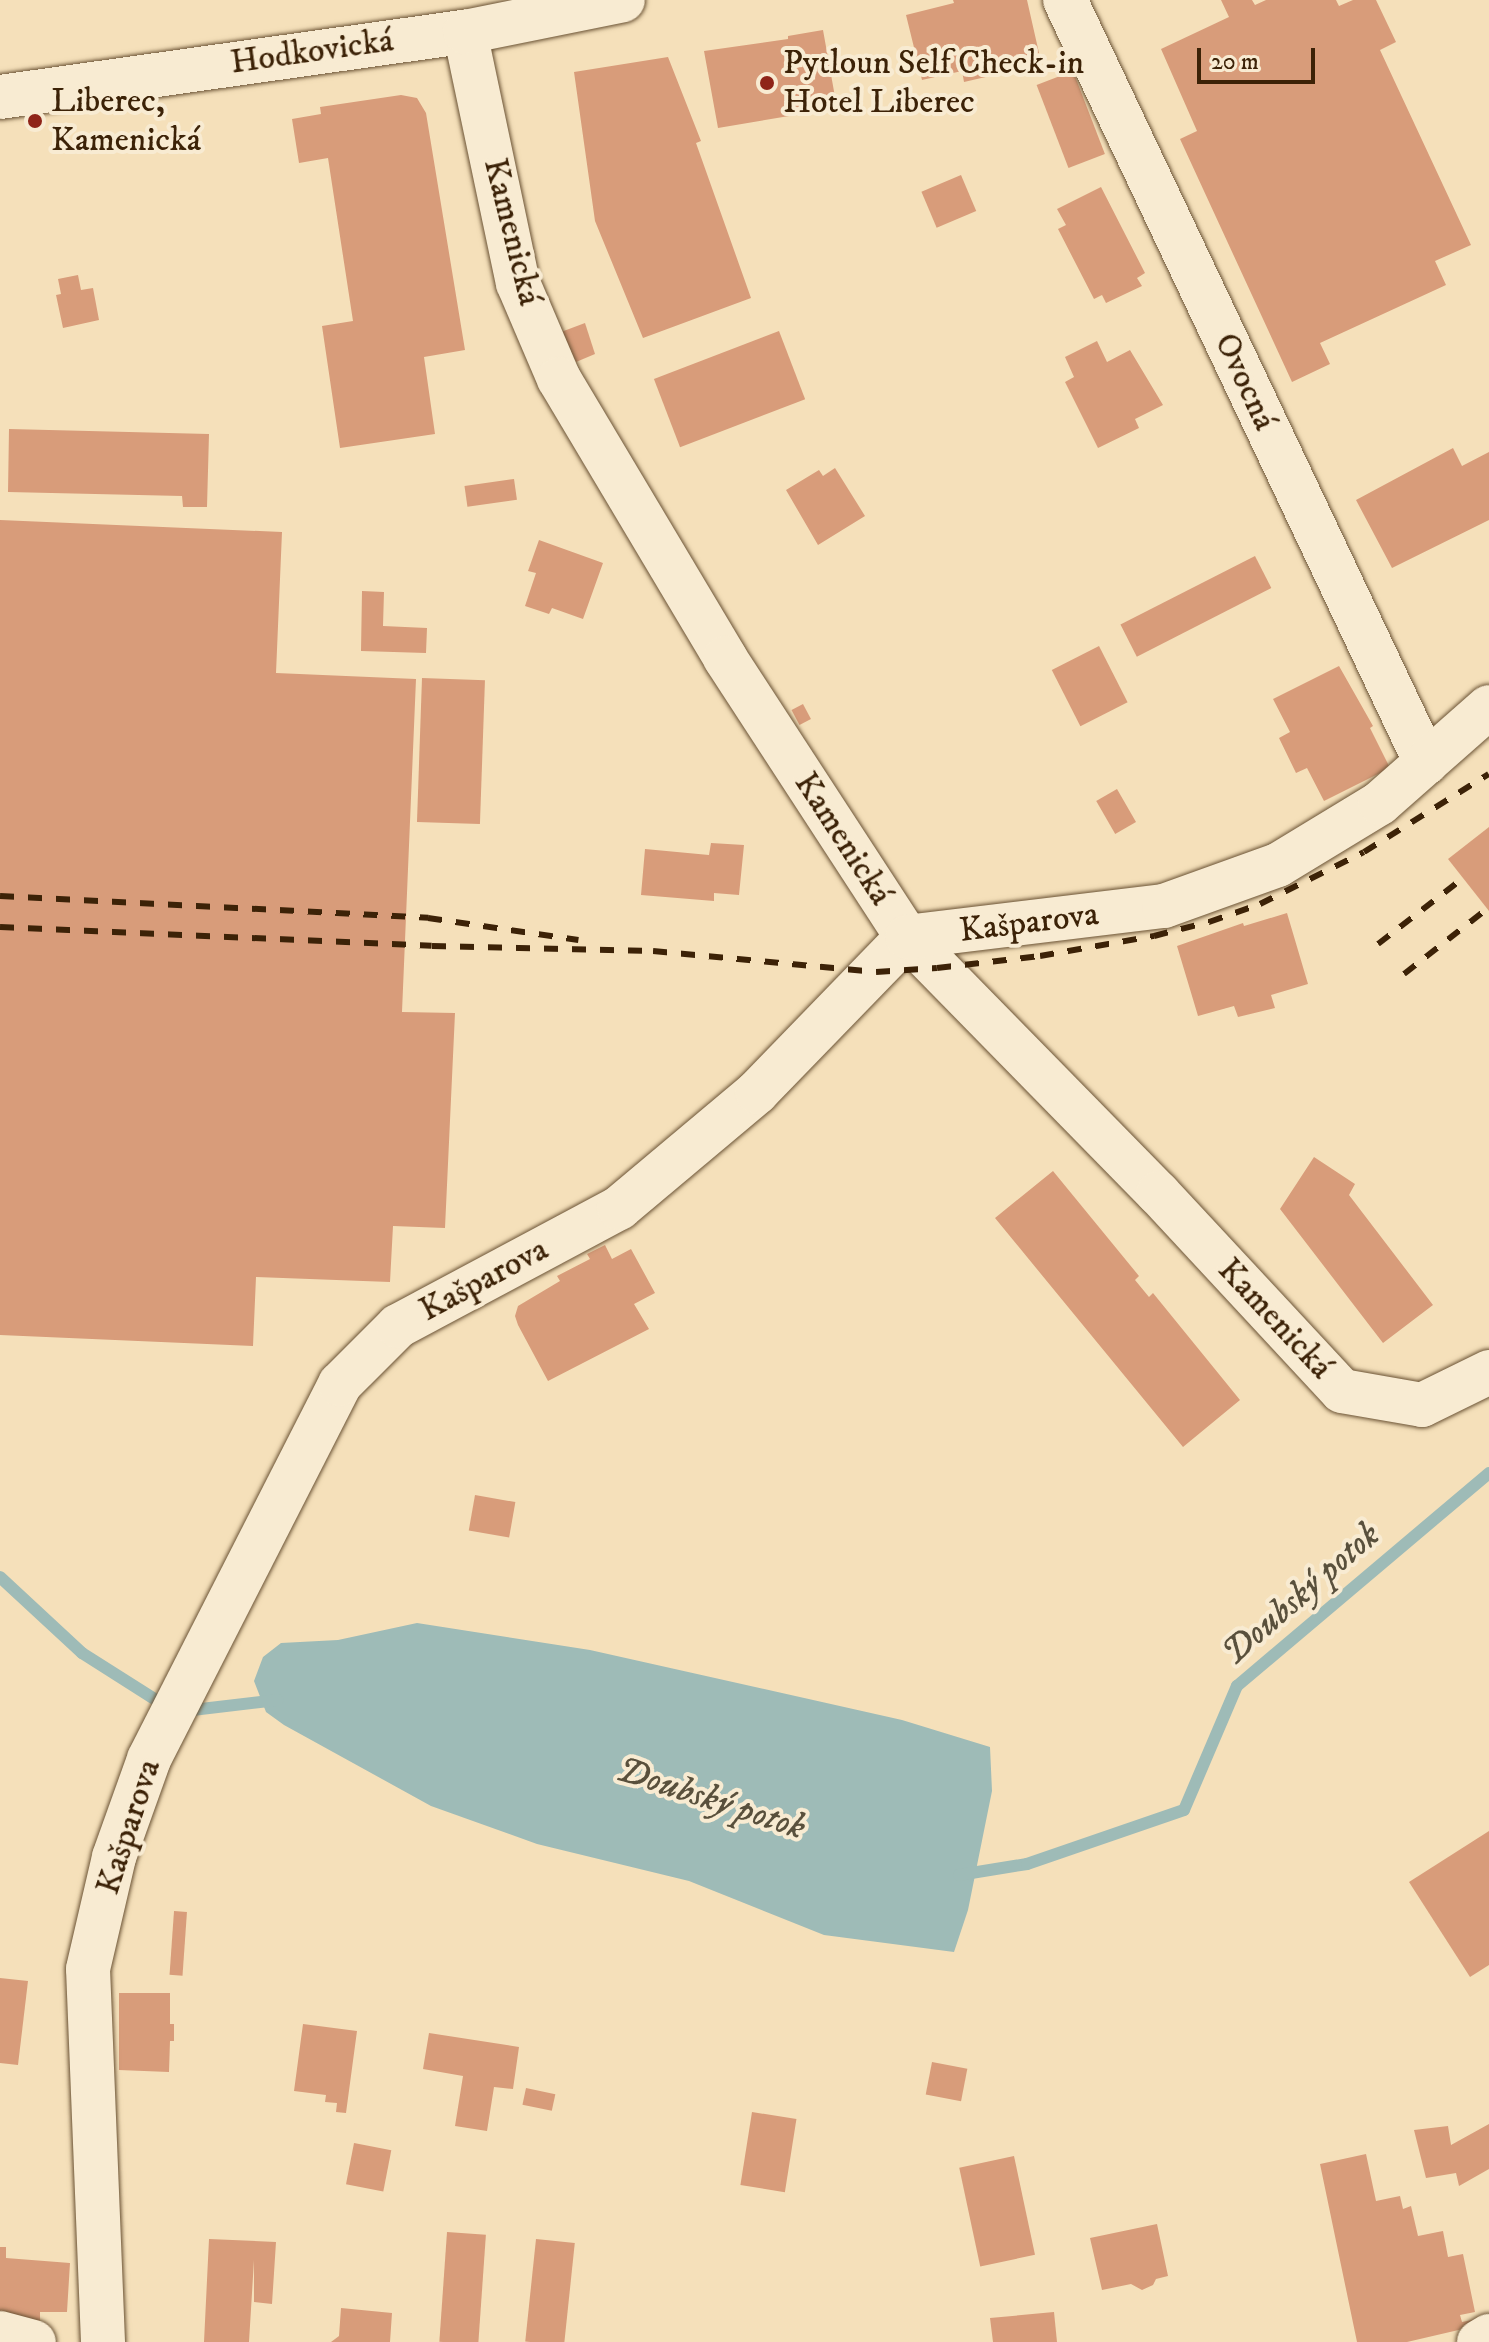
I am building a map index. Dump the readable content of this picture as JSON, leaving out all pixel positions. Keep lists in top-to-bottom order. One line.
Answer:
{"streets":{"street":["Hodkovická","Kamenická","Ovocná","Kašparova"]},"crossings":[["Hodkovická","Kamenická"],["Kamenická","Kašparova"],["Ovocná","Kašparova"]],"water":["Doubský potok"],"places":["Pytloun Self Check-in Hotel Liberec","Liberec, Kamenická"],"scale_bar":"20 m"}
